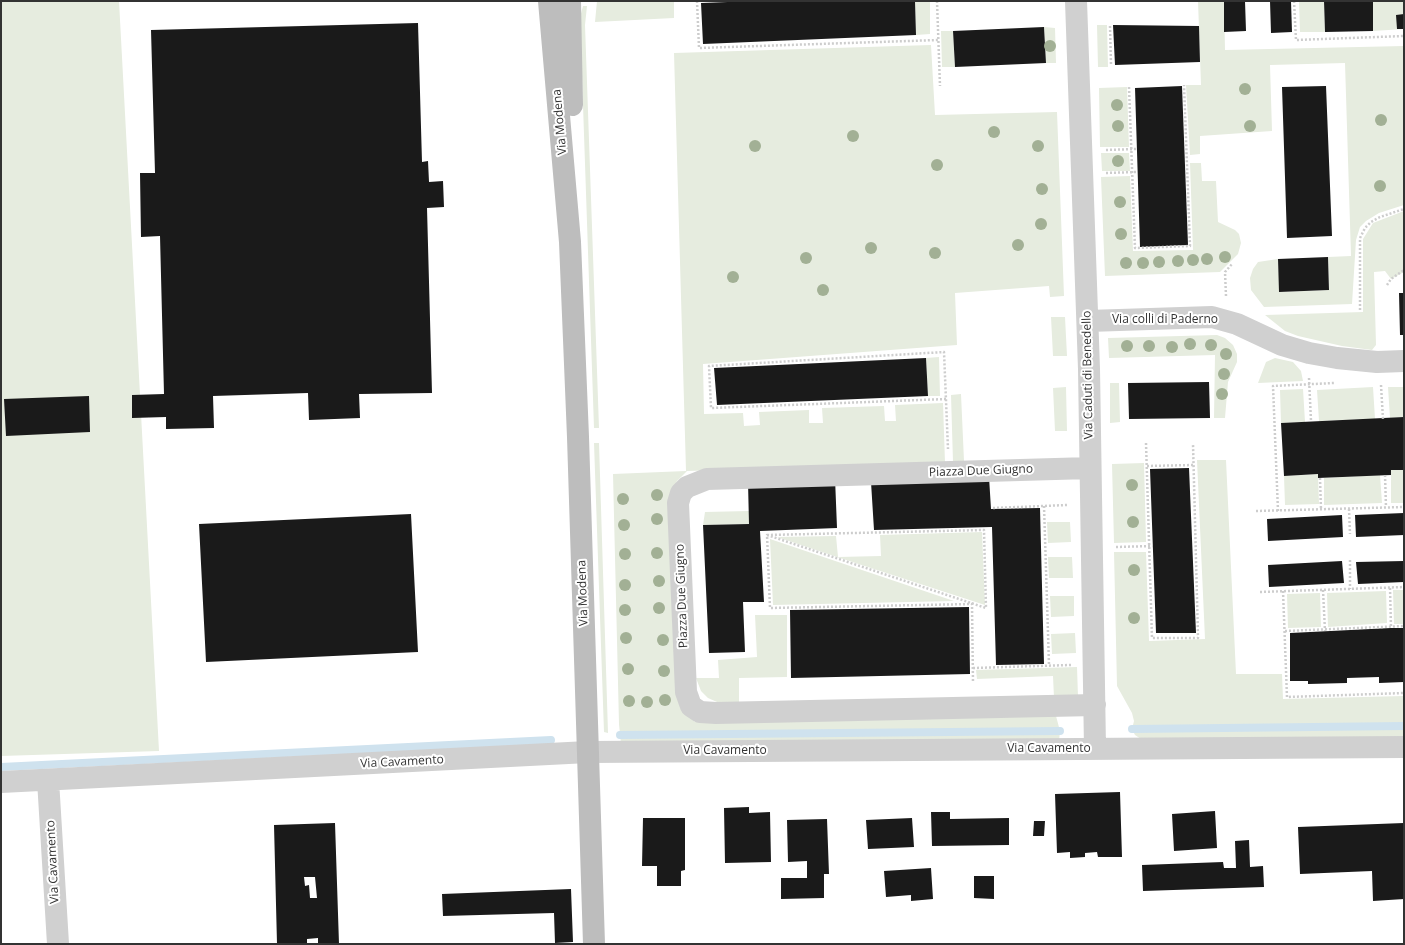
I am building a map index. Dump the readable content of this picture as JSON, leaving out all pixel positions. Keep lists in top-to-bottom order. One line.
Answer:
{"streets":{"main road":["Via Modena"],"street":["Via colli di Paderno","Via Caduti di Benedello","Piazza Due Giugno","Via Cavamento"]},"crossings":[["Via Modena","Via Cavamento"],["Via colli di Paderno","Via Caduti di Benedello"],["Via Caduti di Benedello","Piazza Due Giugno"],["Via Caduti di Benedello","Via Cavamento"]]}
